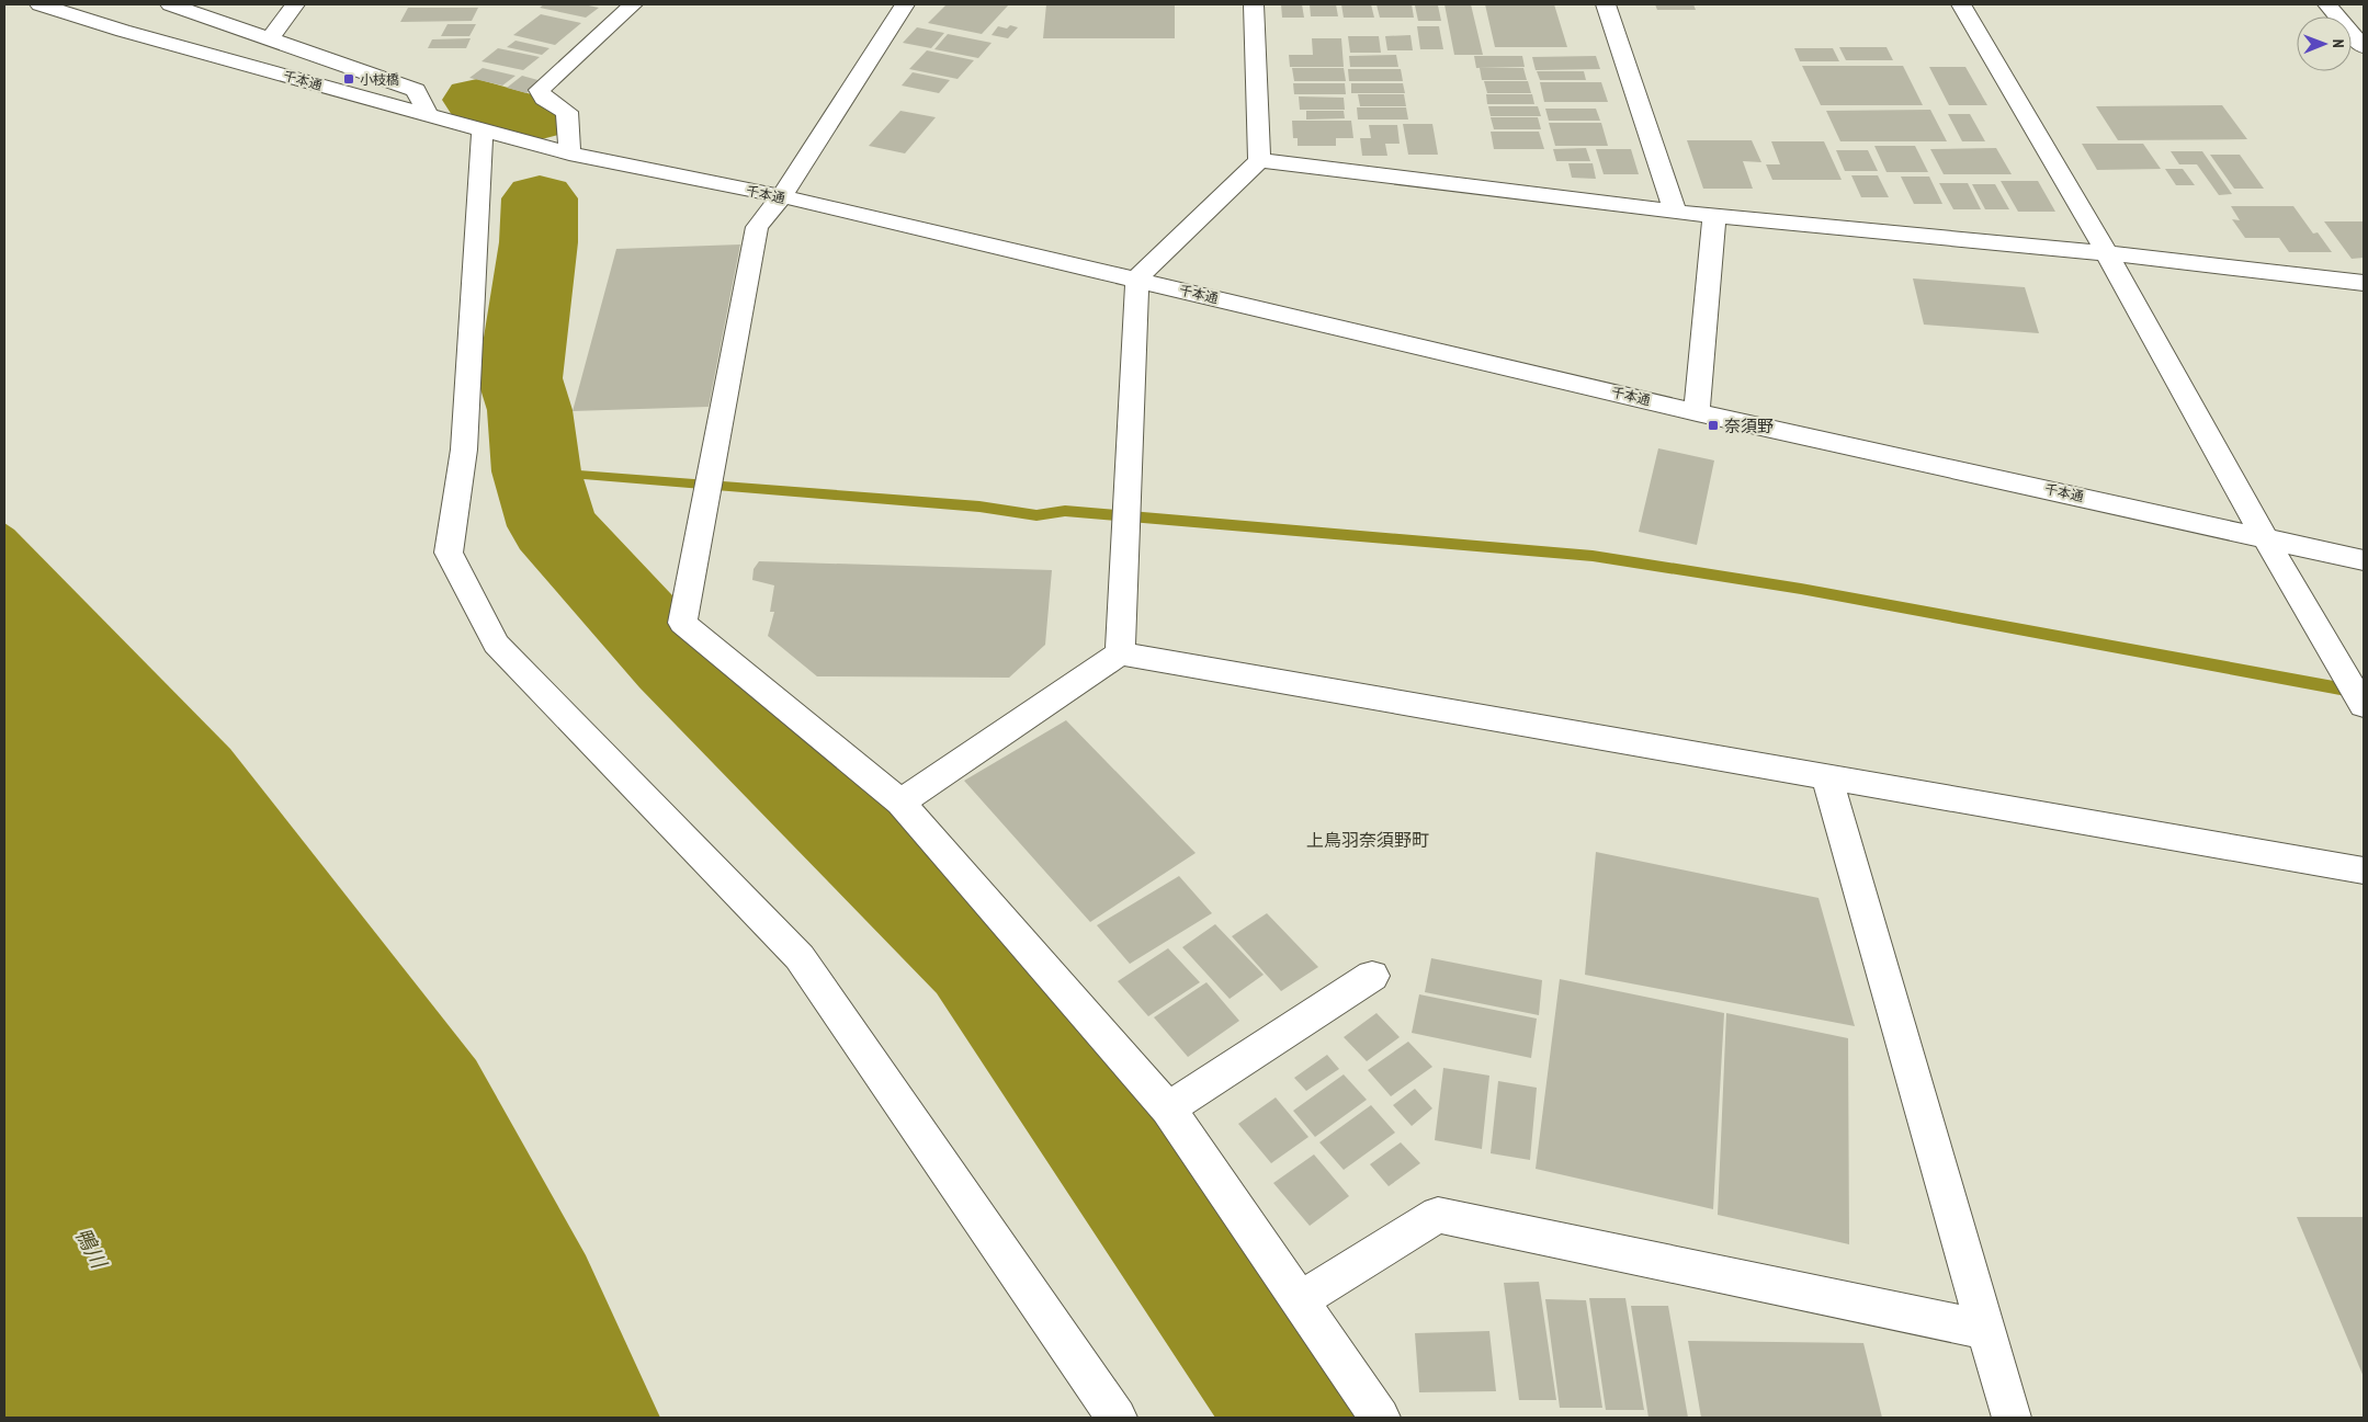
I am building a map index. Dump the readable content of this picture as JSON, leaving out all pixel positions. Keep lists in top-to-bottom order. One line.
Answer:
{"streets":{"street":["千本通"]},"districts":["上鳥羽奈須野町"],"water":["鴨川"],"places":{"transit":["小枝橋","奈須野"]},"north":"right"}
